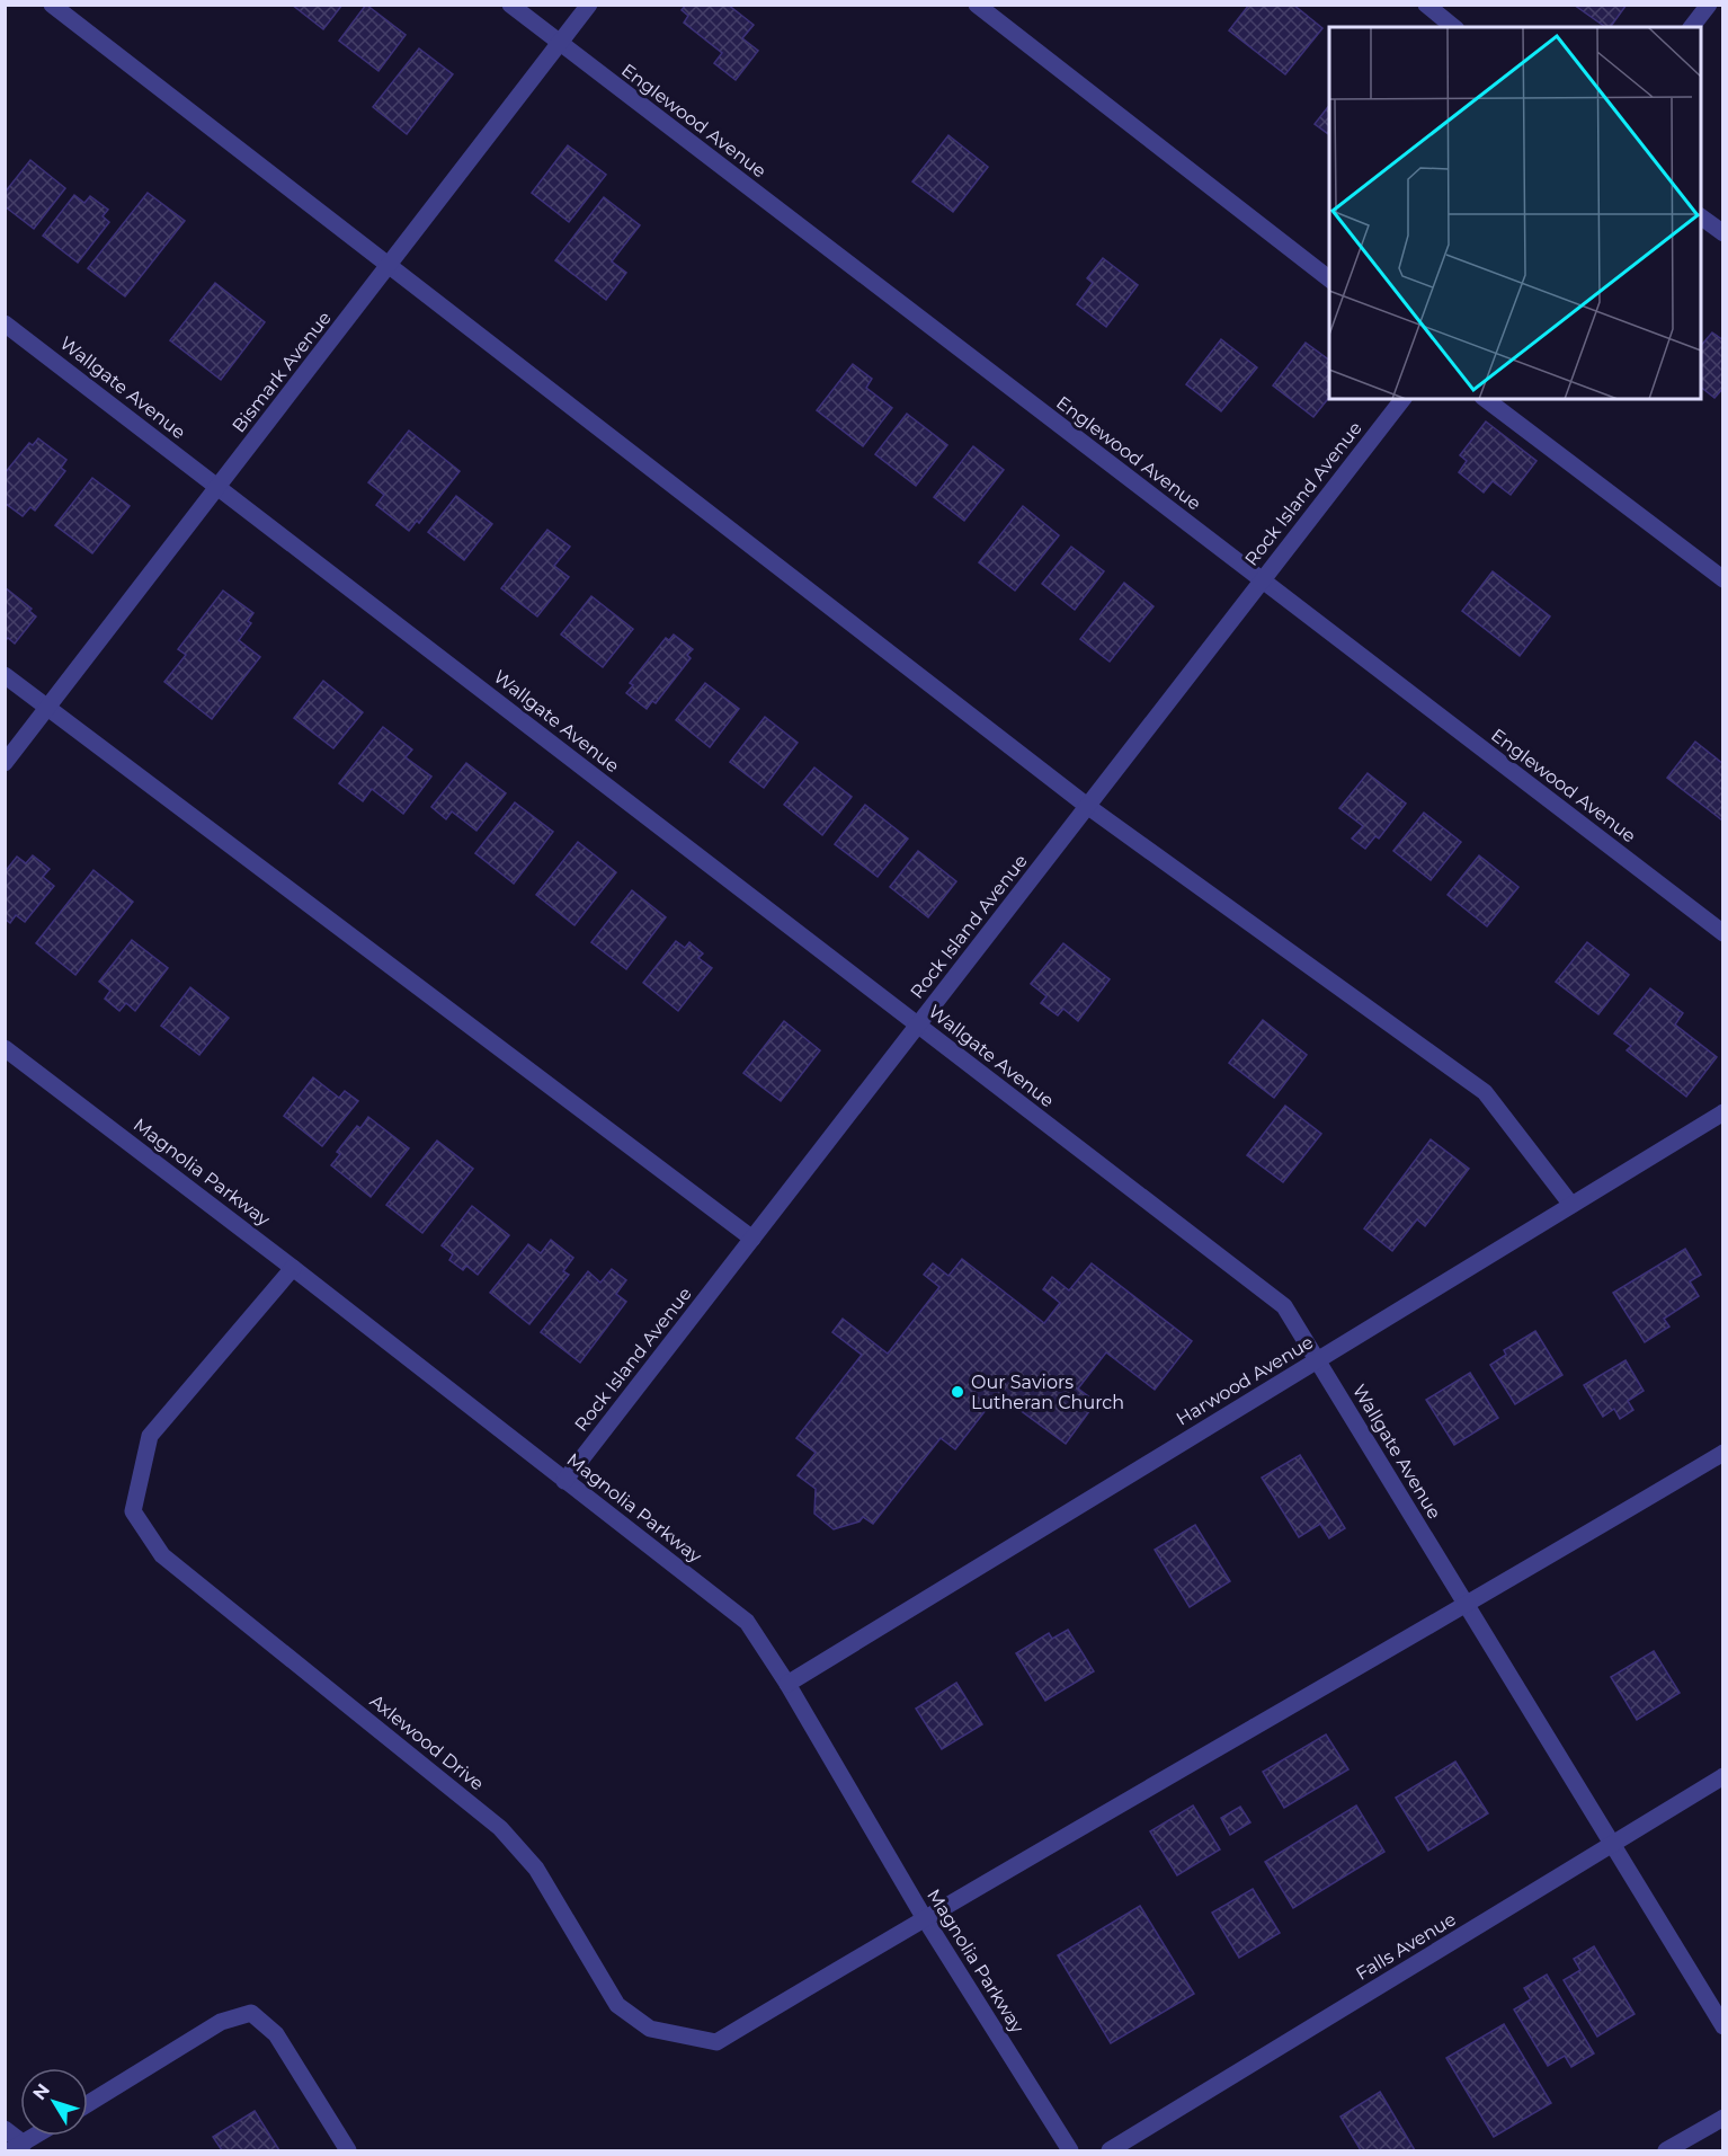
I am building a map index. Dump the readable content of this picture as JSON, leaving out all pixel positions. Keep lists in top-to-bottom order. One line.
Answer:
{"streets":{"street":["Englewood Avenue","Bismark Avenue","Wallgate Avenue","Rock Island Avenue","Magnolia Parkway","Harwood Avenue","Axlewood Drive","Falls Avenue"]},"crossings":[["Englewood Avenue","Bismark Avenue"],["Englewood Avenue","Rock Island Avenue"],["Bismark Avenue","Wallgate Avenue"],["Wallgate Avenue","Rock Island Avenue"],["Wallgate Avenue","Harwood Avenue"],["Wallgate Avenue","Axlewood Drive"],["Wallgate Avenue","Falls Avenue"],["Rock Island Avenue","Magnolia Parkway"],["Magnolia Parkway","Harwood Avenue"],["Magnolia Parkway","Axlewood Drive"]],"places":["Our Saviors Lutheran Church"],"north":"top left"}
